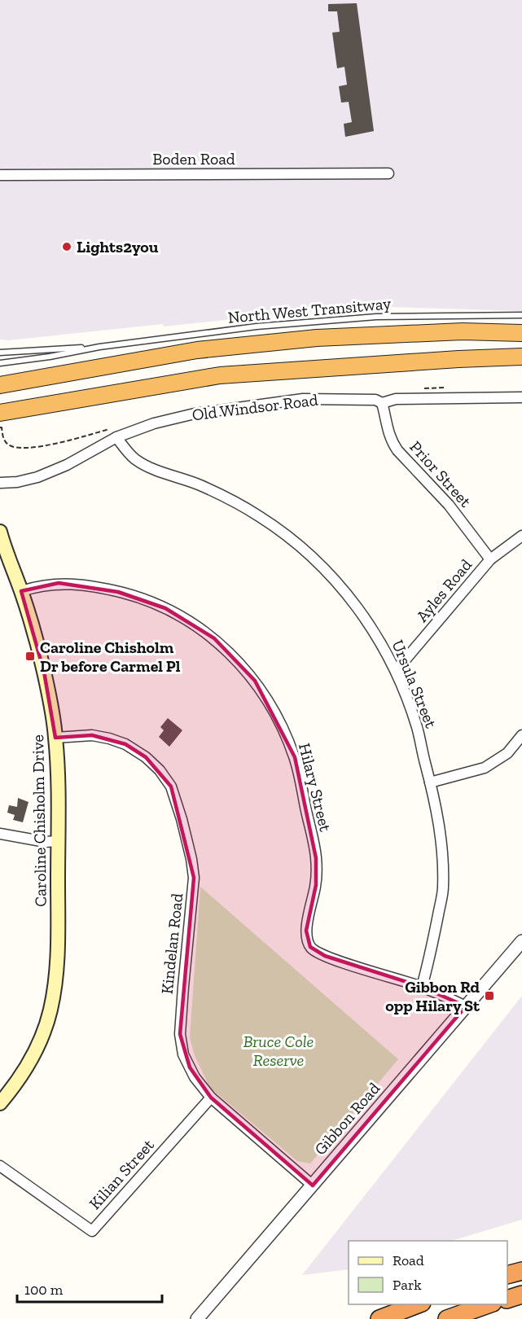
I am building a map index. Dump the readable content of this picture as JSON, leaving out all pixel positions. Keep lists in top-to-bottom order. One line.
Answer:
{"streets":{"highway":["Old Windsor Road"],"main road":["Caroline Chisholm Drive"],"street":["Boden Road","Prior Street","Ayles Road","Ursula Street","Hilary Street","Kindelan Road","Gibbon Road","Kilian Street"],"lane":["North West Transitway"]},"crossings":[["Old Windsor Road","Prior Street"],["Old Windsor Road","Ursula Street"],["Prior Street","Ayles Road"],["Ayles Road","Ursula Street"],["Ursula Street","Hilary Street"],["Hilary Street","Caroline Chisholm Drive"],["Hilary Street","Gibbon Road"],["Caroline Chisholm Drive","Kindelan Road"],["Kindelan Road","Gibbon Road"],["Kindelan Road","Kilian Street"]],"parks":["Bruce Cole Reserve"],"places":{"other":["Lights2you"],"transit":["Caroline Chisholm Dr before Carmel Pl","Gibbon Rd opp Hilary St"]},"legend":["Road","Park"],"scale_bar":"100 m"}
